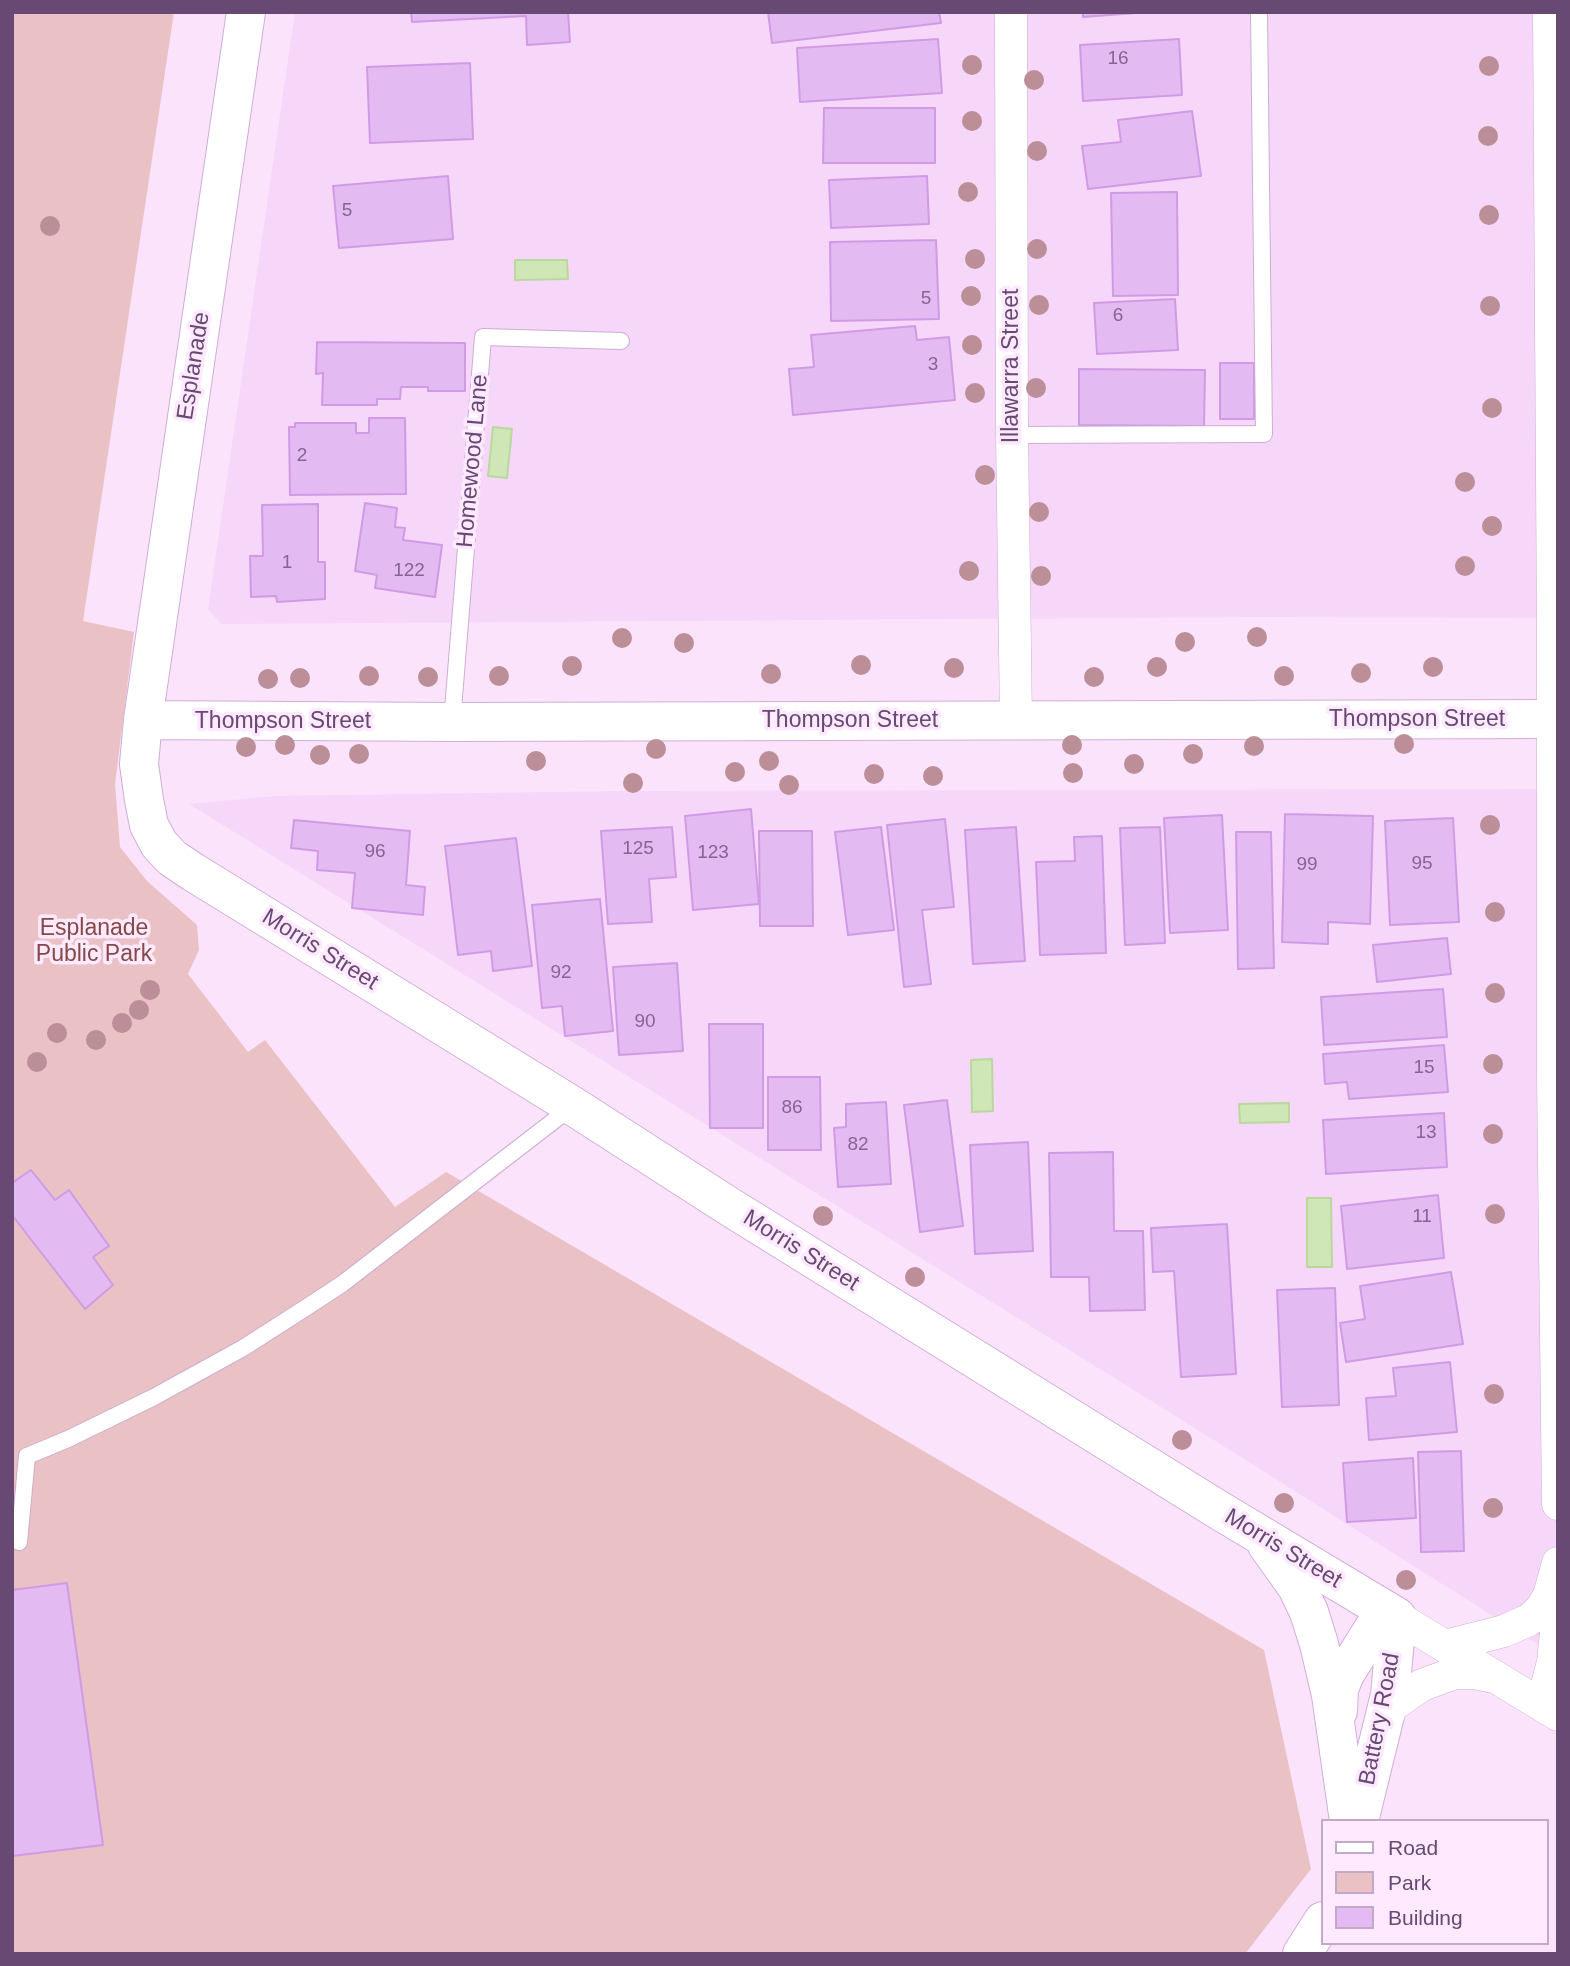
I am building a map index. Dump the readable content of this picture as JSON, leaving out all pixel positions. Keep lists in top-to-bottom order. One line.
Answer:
{"streets":{"street":["Esplanade","Illawarra Street","Thompson Street","Morris Street","Battery Road"],"lane":["Homewood Lane"]},"crossings":[["Esplanade","Thompson Street"],["Esplanade","Morris Street"],["Illawarra Street","Thompson Street"],["Homewood Lane","Thompson Street"],["Thompson Street","Morris Street"],["Morris Street","Battery Road"]],"parks":["Esplanade Public Park"],"house_numbers":["16","5","5","6","3","2","1","122","125","96","123","95","99","92","90","15","86","13","82","11"],"legend":["Road","Park","Building"]}
